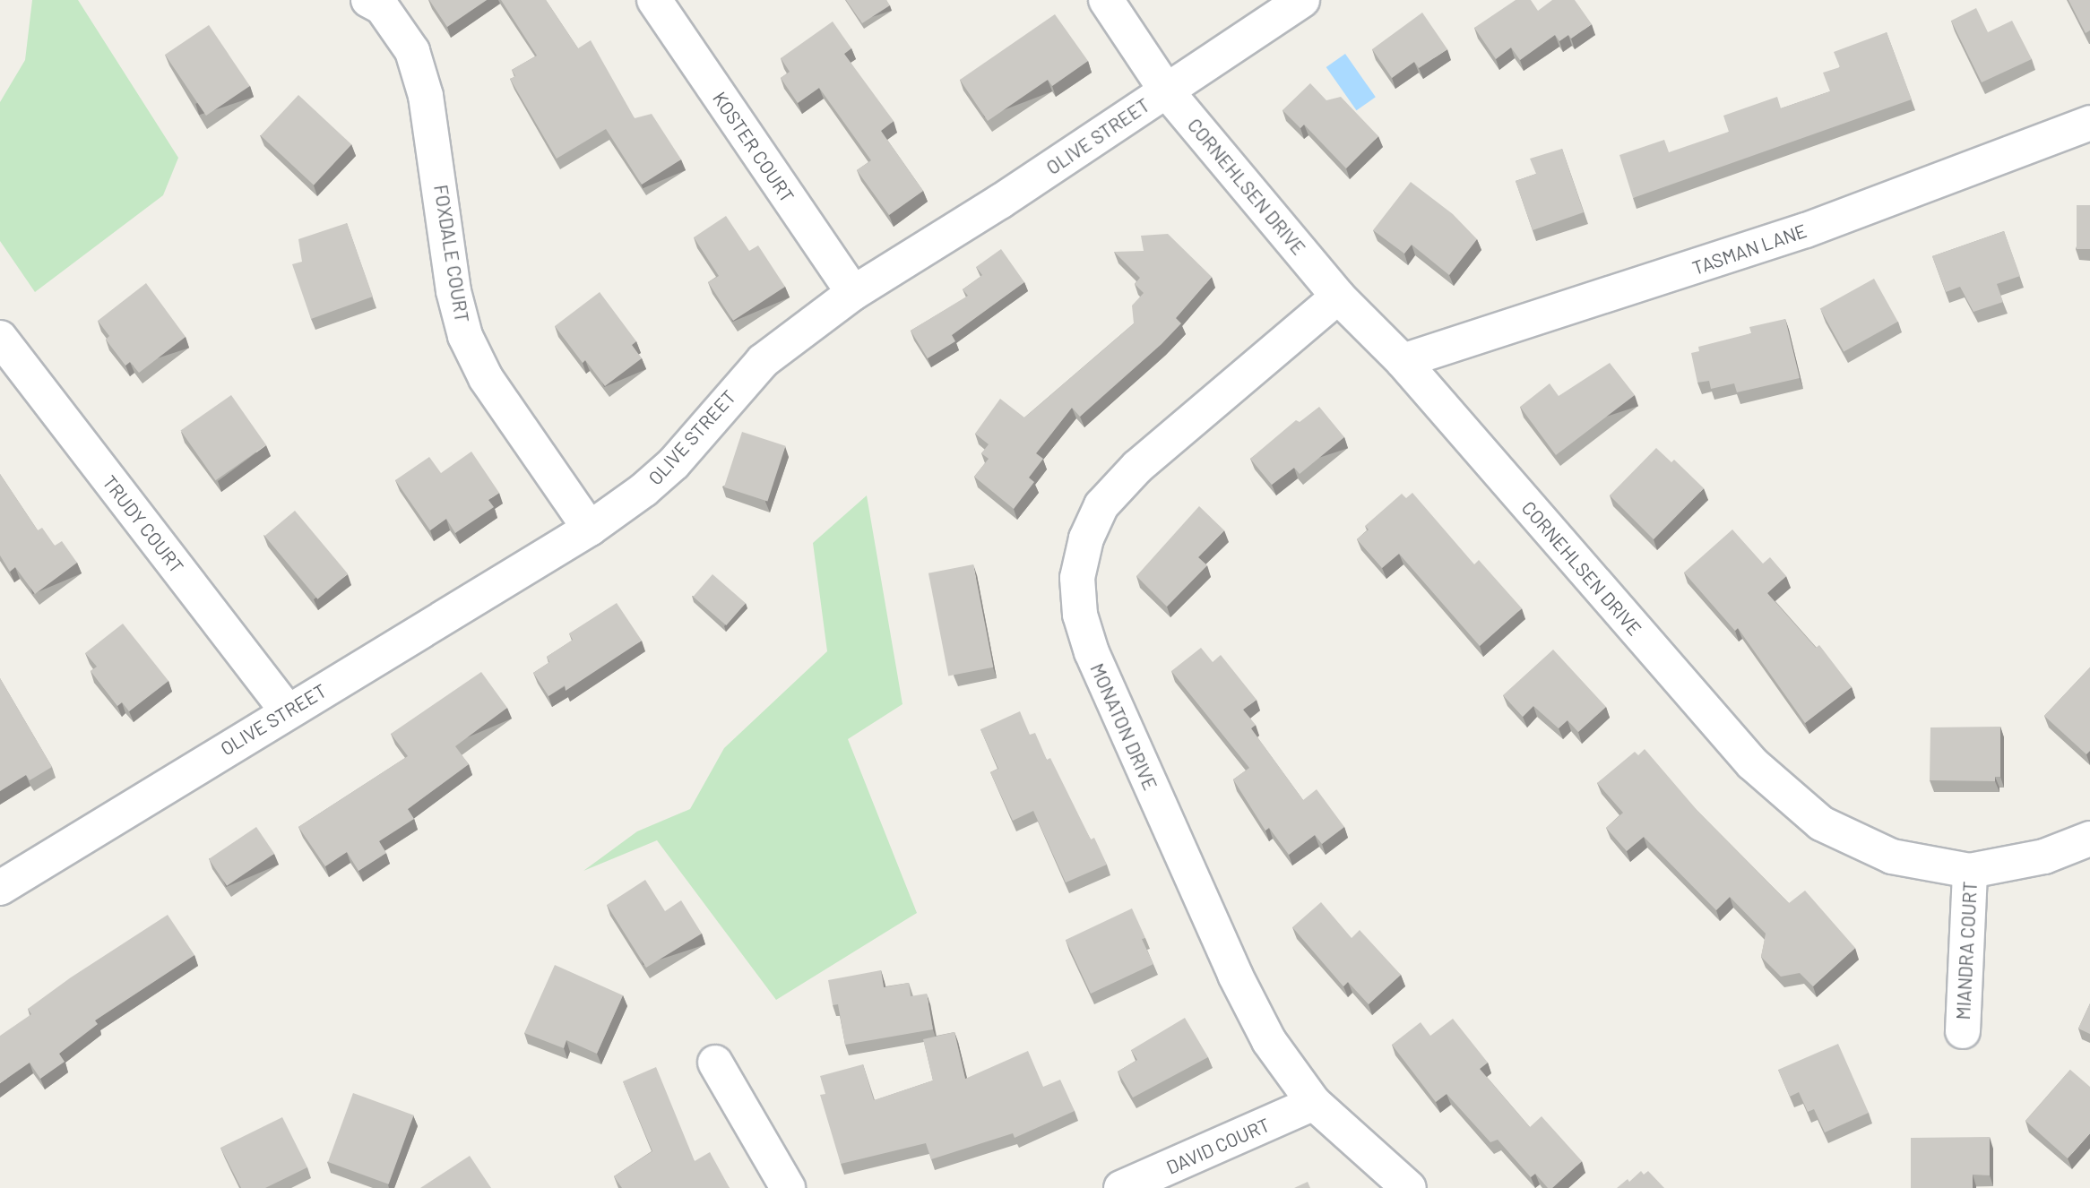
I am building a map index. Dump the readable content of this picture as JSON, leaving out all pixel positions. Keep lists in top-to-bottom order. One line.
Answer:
{"streets":{"street":["OLIVE STREET","KOSTER COURT","CORNEHLSEN DRIVE","TASMAN LANE","FOXDALE COURT","TRUDY COURT","MONATON DRIVE","MIANDRA COURT","DAVID COURT"]},"crossings":[["OLIVE STREET","KOSTER COURT"],["OLIVE STREET","CORNEHLSEN DRIVE"],["OLIVE STREET","FOXDALE COURT"],["OLIVE STREET","TRUDY COURT"],["CORNEHLSEN DRIVE","TASMAN LANE"],["CORNEHLSEN DRIVE","MONATON DRIVE"],["CORNEHLSEN DRIVE","MIANDRA COURT"],["MONATON DRIVE","DAVID COURT"]]}
